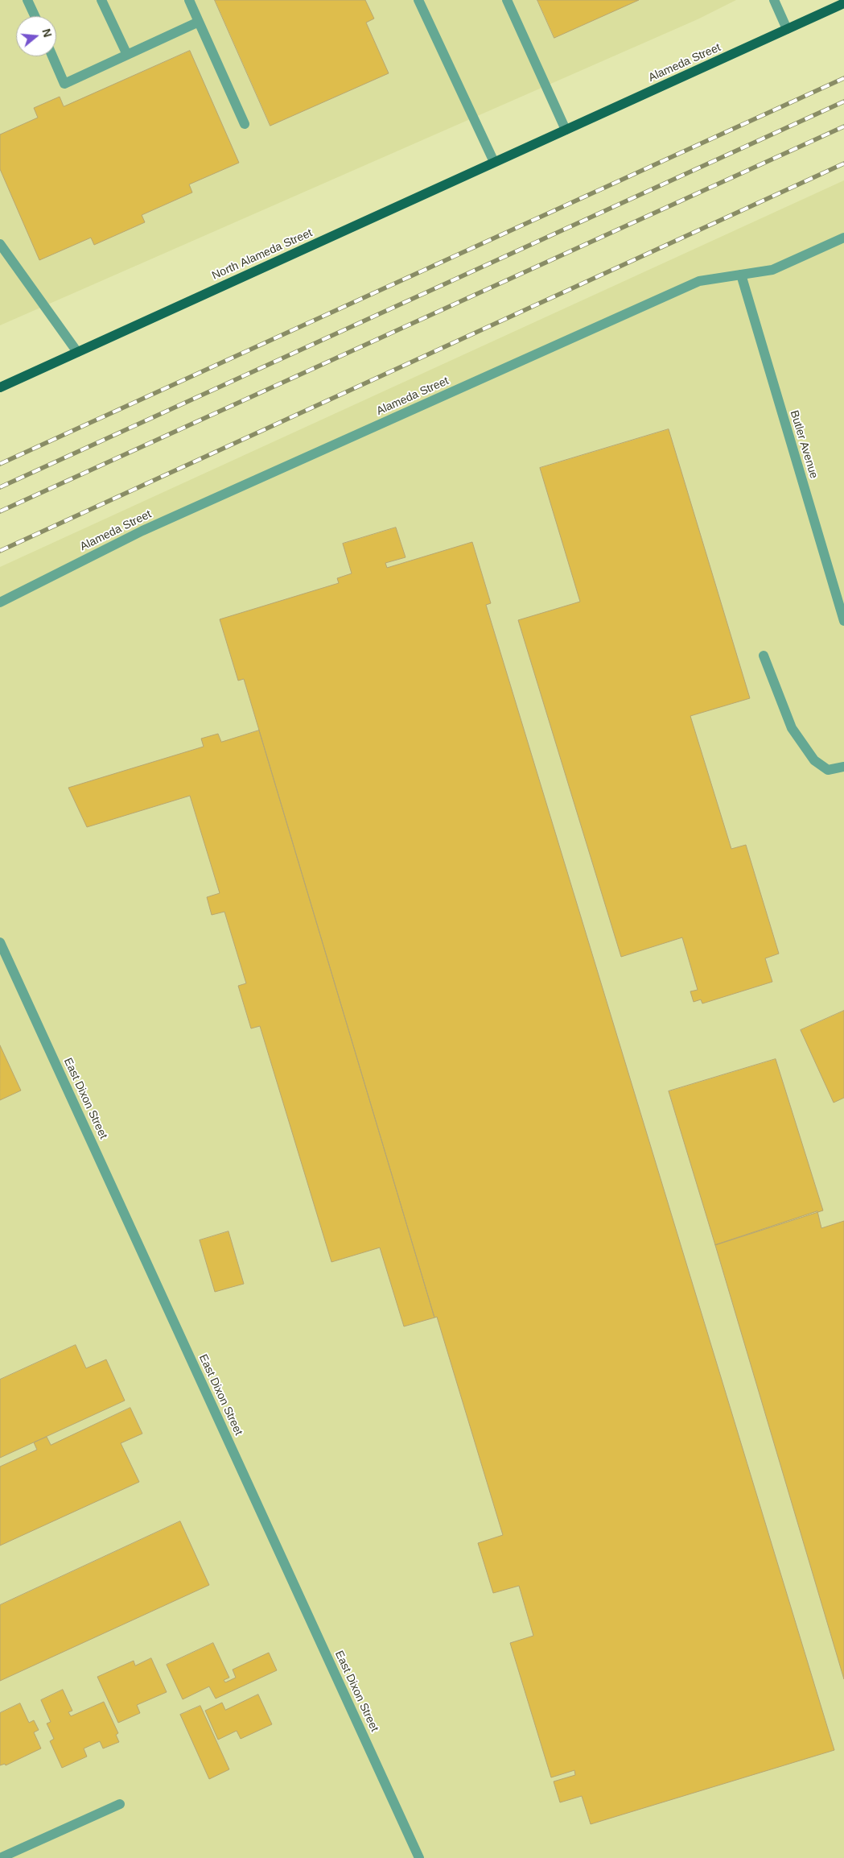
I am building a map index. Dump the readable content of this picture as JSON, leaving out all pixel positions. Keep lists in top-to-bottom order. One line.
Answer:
{"streets":{"main road":["Alameda Street","North Alameda Street"],"street":["Butler Avenue","East Dixon Street"]},"crossings":[["Alameda Street","North Alameda Street"],["Alameda Street","Butler Avenue"]],"north":"right"}
